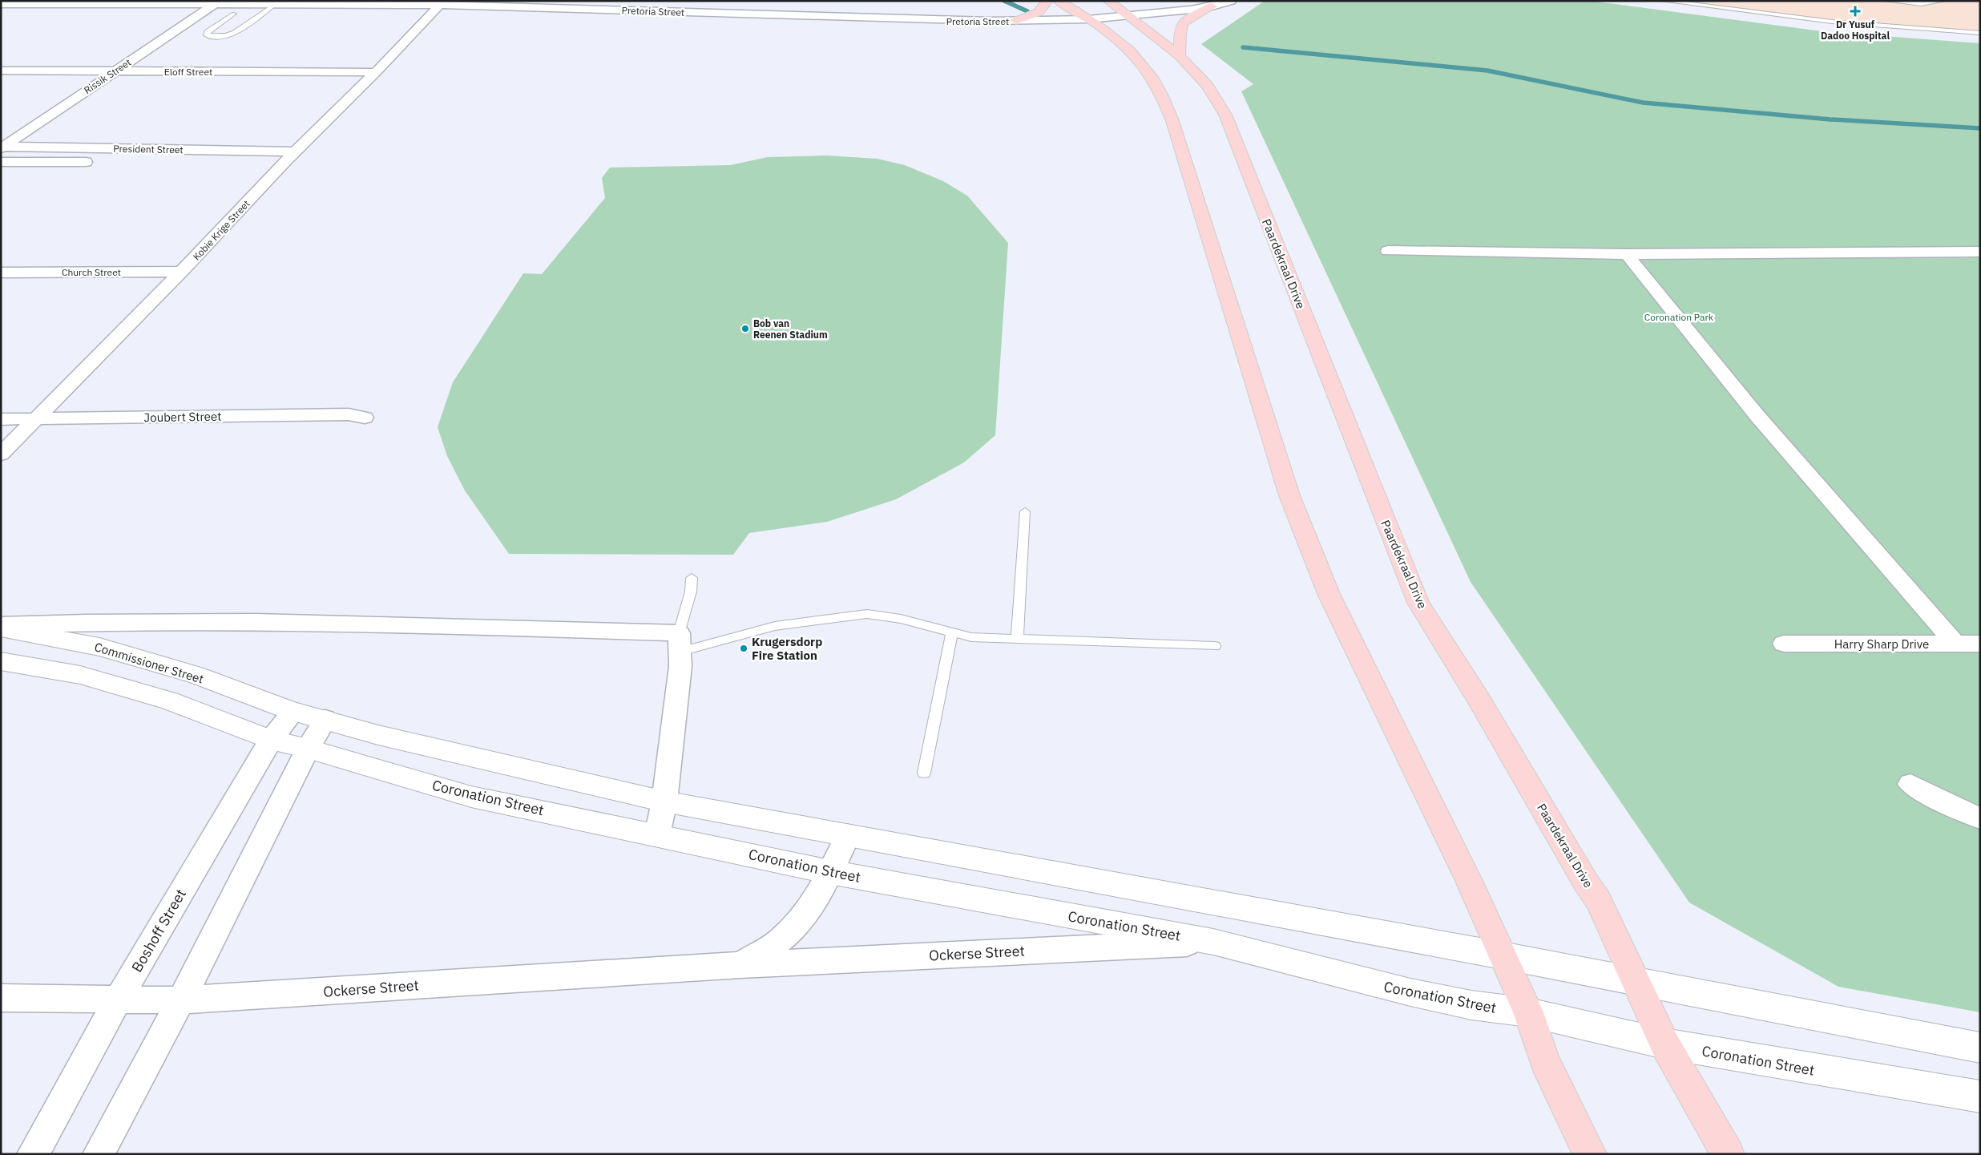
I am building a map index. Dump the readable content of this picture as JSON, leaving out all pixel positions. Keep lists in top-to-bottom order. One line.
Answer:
{"streets":{"main road":["Paardekraal Drive","Commissioner Street","Coronation Street"],"street":["Pretoria Street","Eloff Street","Rissik Street","President Street","Kobie Krige Street","Church Street","Joubert Street","Harry Sharp Drive","Boshoff Street","Ockerse Street"]},"crossings":[["Pretoria Street","Rissik Street"],["Pretoria Street","Kobie Krige Street"],["Pretoria Street","Paardekraal Drive"],["Eloff Street","Rissik Street"],["Eloff Street","Kobie Krige Street"],["Rissik Street","President Street"],["President Street","Kobie Krige Street"],["Kobie Krige Street","Church Street"],["Kobie Krige Street","Joubert Street"],["Paardekraal Drive","Coronation Street"],["Commissioner Street","Boshoff Street"],["Coronation Street","Boshoff Street"],["Coronation Street","Ockerse Street"],["Boshoff Street","Ockerse Street"]],"parks":["Coronation Park"],"places":{"health":["Dr Yusuf Dadoo Hospital"],"other":["Bob van Reenen Stadium","Krugersdorp Fire Station"]}}
